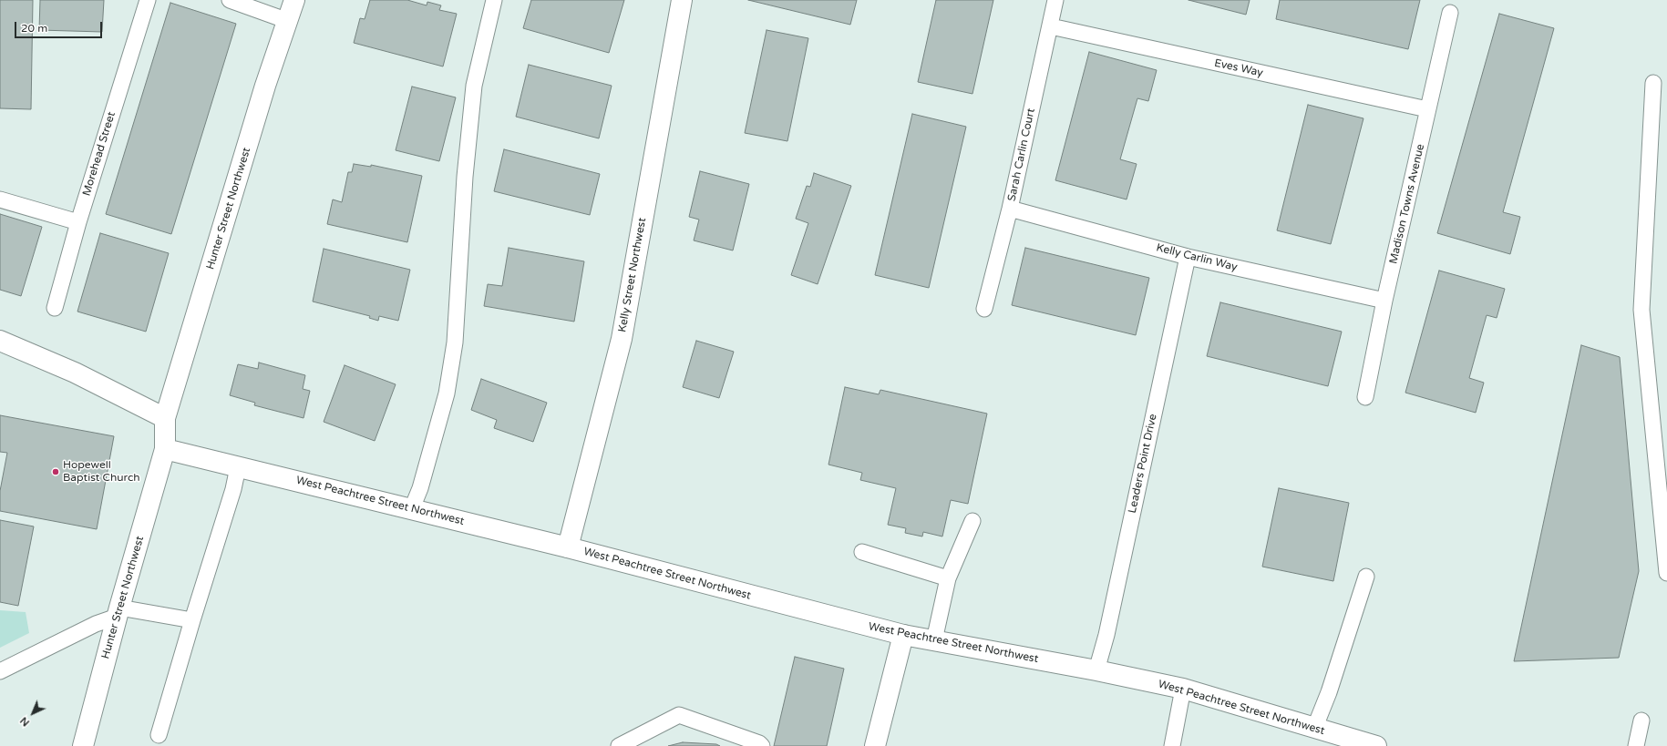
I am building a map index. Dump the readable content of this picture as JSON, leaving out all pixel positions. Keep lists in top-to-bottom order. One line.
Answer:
{"streets":{"street":["Hunter Street Northwest","Kelly Street Northwest","West Peachtree Street Northwest"],"lane":["Eves Way","Morehead Street","Sarah Carlin Court","Madison Towns Avenue","Kelly Carlin Way","Leaders Point Drive"]},"crossings":[["Eves Way","Sarah Carlin Court"],["Eves Way","Madison Towns Avenue"],["Sarah Carlin Court","Kelly Carlin Way"],["Madison Towns Avenue","Kelly Carlin Way"],["Hunter Street Northwest","West Peachtree Street Northwest"],["Kelly Carlin Way","Leaders Point Drive"],["Kelly Street Northwest","West Peachtree Street Northwest"],["Leaders Point Drive","West Peachtree Street Northwest"]],"places":["Hopewell Baptist Church"],"scale_bar":"20 m","north":"bottom left"}
